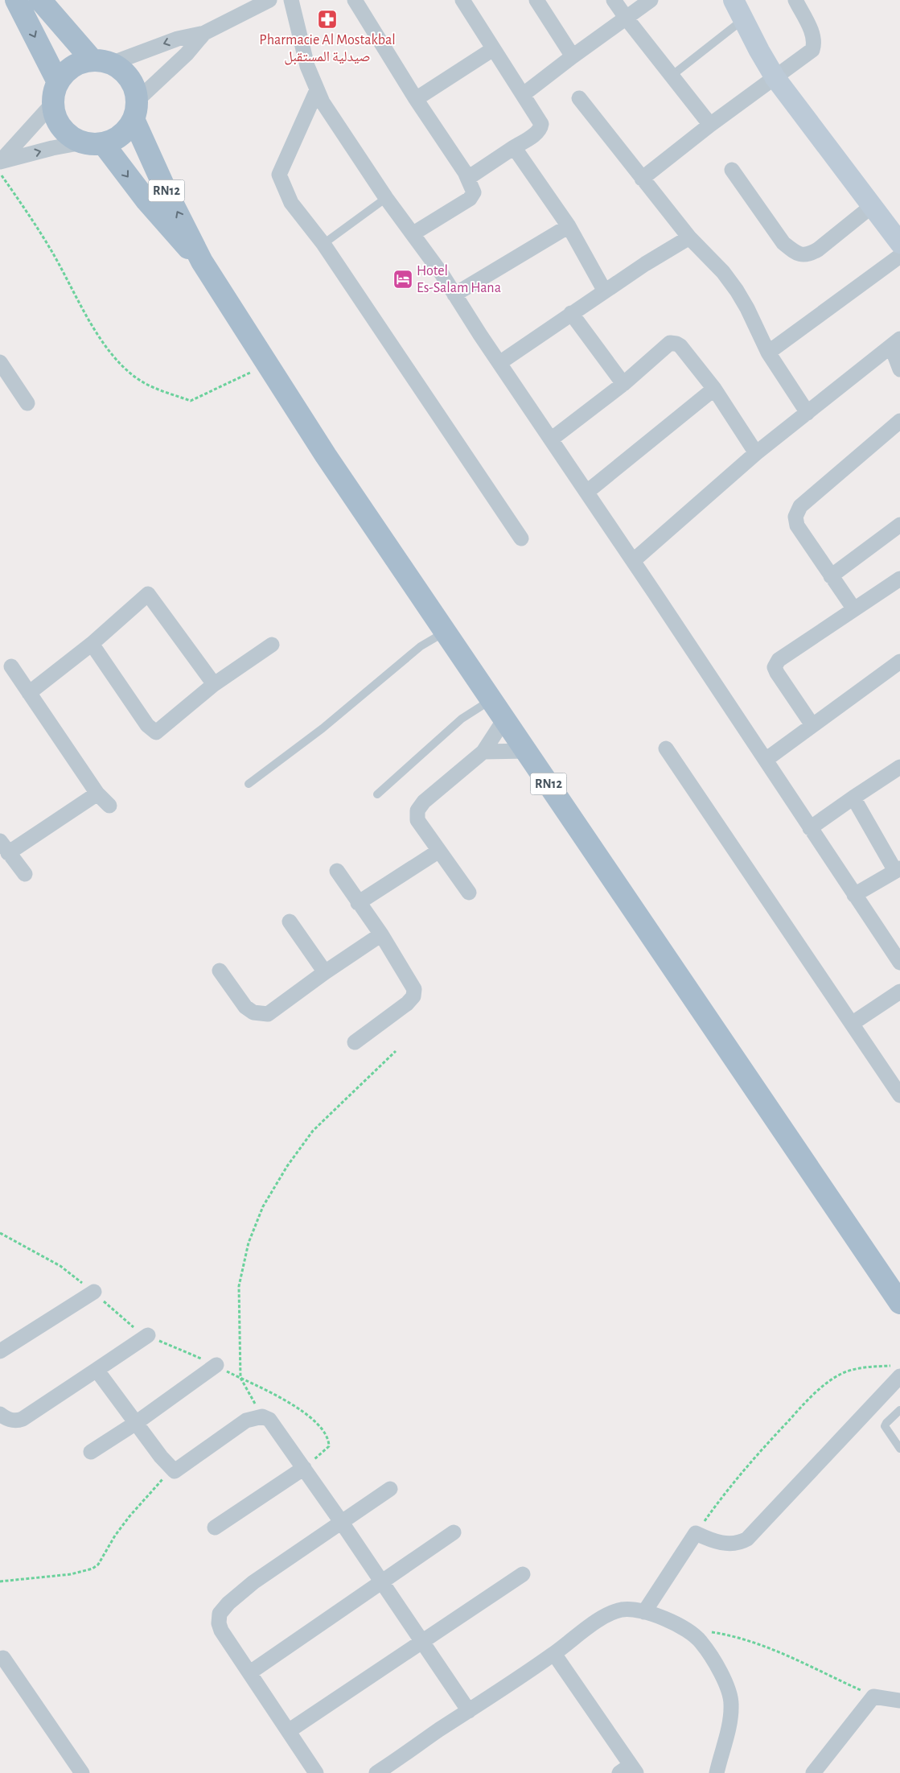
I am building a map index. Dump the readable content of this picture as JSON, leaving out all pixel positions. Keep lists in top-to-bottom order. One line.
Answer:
{"streets":{"main road":["RN12"]},"places":{"pharmacy":["Pharmacie Al Mostakbal صيدلية المستقبل"],"hotel":["Hotel Es-Salam Hana"]}}
